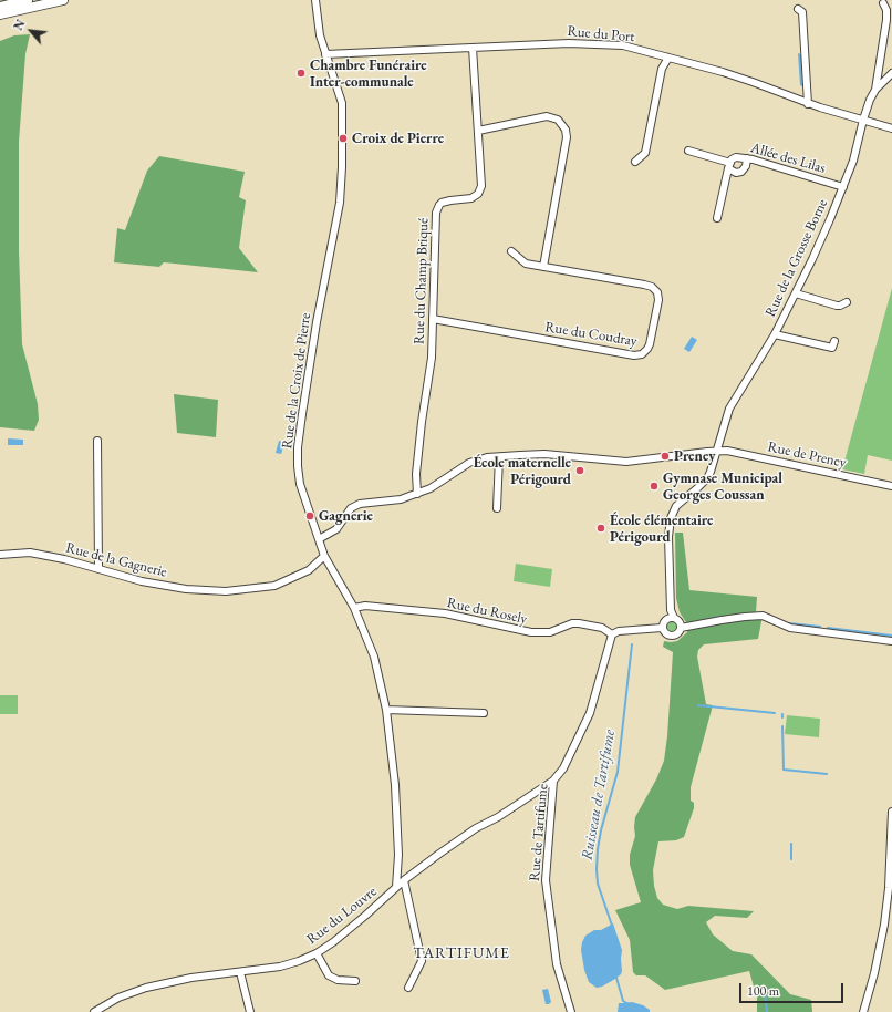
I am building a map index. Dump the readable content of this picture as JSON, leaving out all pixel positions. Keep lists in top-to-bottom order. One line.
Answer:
{"streets":{"street":["Rue du Port","Allée des Lilas","Rue de la Grosse Borne","Rue du Champ Briqué","Rue du Coudray","Rue de la Croix de Pierre","Rue de Preney","Rue de la Gagnerie","Rue du Rosely","Rue de Tartifume","Rue du Louvre"]},"crossings":[["Rue du Port","Rue de la Grosse Borne"],["Rue du Port","Rue du Champ Briqué"],["Rue du Port","Rue de la Croix de Pierre"],["Allée des Lilas","Rue de la Grosse Borne"],["Rue de la Grosse Borne","Rue de Preney"],["Rue du Champ Briqué","Rue du Coudray"],["Rue du Champ Briqué","Rue de Preney"],["Rue de la Croix de Pierre","Rue de Preney"],["Rue de la Croix de Pierre","Rue de la Gagnerie"],["Rue de la Croix de Pierre","Rue du Rosely"],["Rue de la Croix de Pierre","Rue du Louvre"],["Rue du Rosely","Rue de Tartifume"],["Rue de Tartifume","Rue du Louvre"]],"districts":["TARTIFUME"],"water":["Ruisseau de Tartifume"],"places":["Chambre Funéraire Inter-communale","Croix de Pierre","Preney","École maternelle Périgourd","Gymnase Municipal Georges Coussan","Gagnerie","École élémentaire Périgourd"],"scale_bar":"100 m","north":"top left"}
